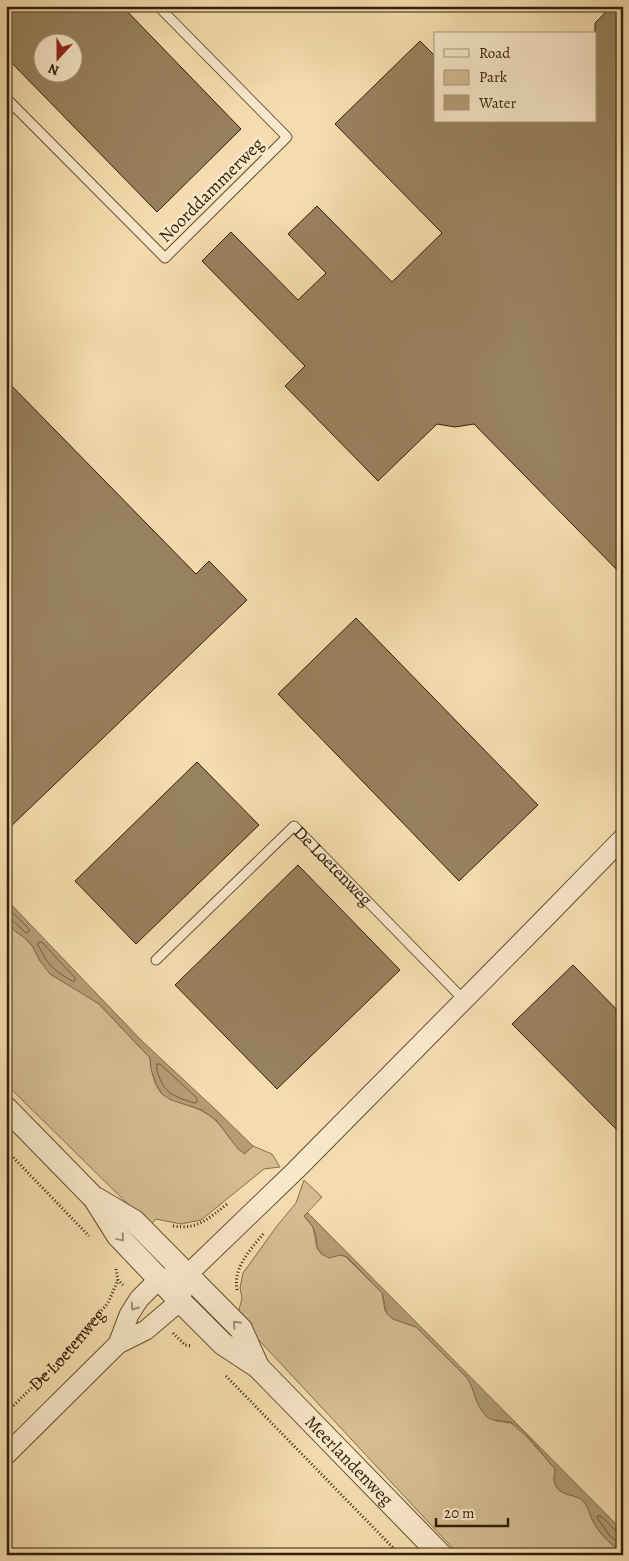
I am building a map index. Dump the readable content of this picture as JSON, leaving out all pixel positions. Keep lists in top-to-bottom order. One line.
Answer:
{"streets":{"street":["De Loetenweg","Meerlandenweg"],"lane":["Noorddammerweg"]},"crossings":[["De Loetenweg","Meerlandenweg"]],"legend":["Road","Park","Water"],"scale_bar":"20 m","north":"bottom"}
